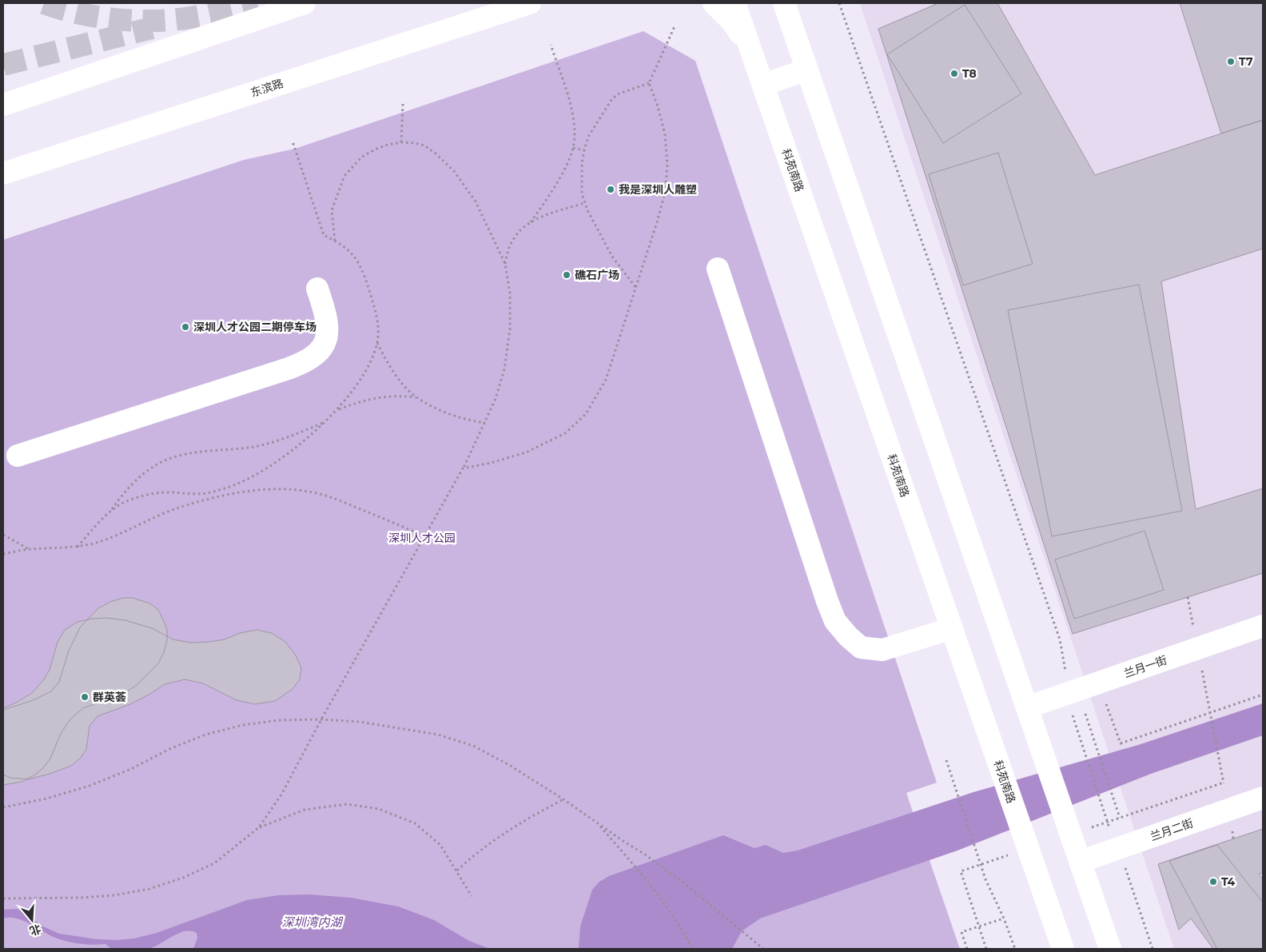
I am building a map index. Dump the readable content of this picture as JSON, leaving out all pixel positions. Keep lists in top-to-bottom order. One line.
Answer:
{"streets":{"main road":["东滨路","科苑南路","兰月一街","兰月二街"]},"water":["深圳湾内湖"],"parks":["深圳人才公园"],"places":["T7","T8","我是深圳人雕塑","礁石广场","深圳人才公园二期停车场","群英荟","T4"],"north":"bottom"}
